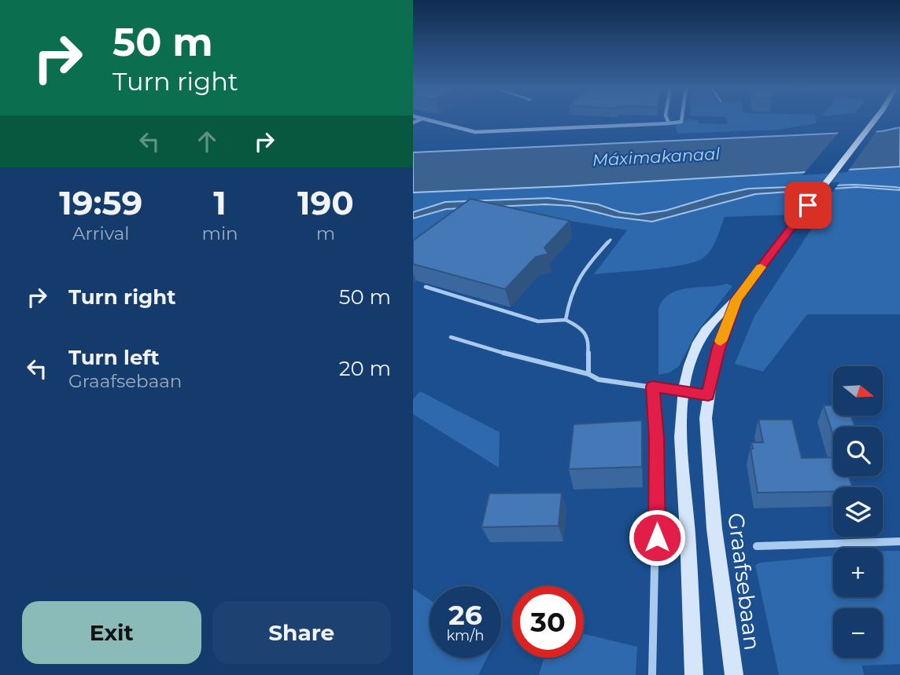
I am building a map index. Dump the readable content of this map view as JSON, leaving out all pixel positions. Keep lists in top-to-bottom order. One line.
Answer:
{"streets":{"main road":["Graafsebaan"]},"water":["Máximakanaal"],"north":"right","page":{"turn":["50 m","Turn right"],"eta":["19:59","Arrival","1","min","190","m"],"list":[{"name":"Turn right","value":"50 m"},{"name":"Turn left","note":"Graafsebaan","value":"20 m"}],"map_buttons":["+","−"],"speed":"26 km/h","limit":"30","buttons":["Exit","Share"]}}
